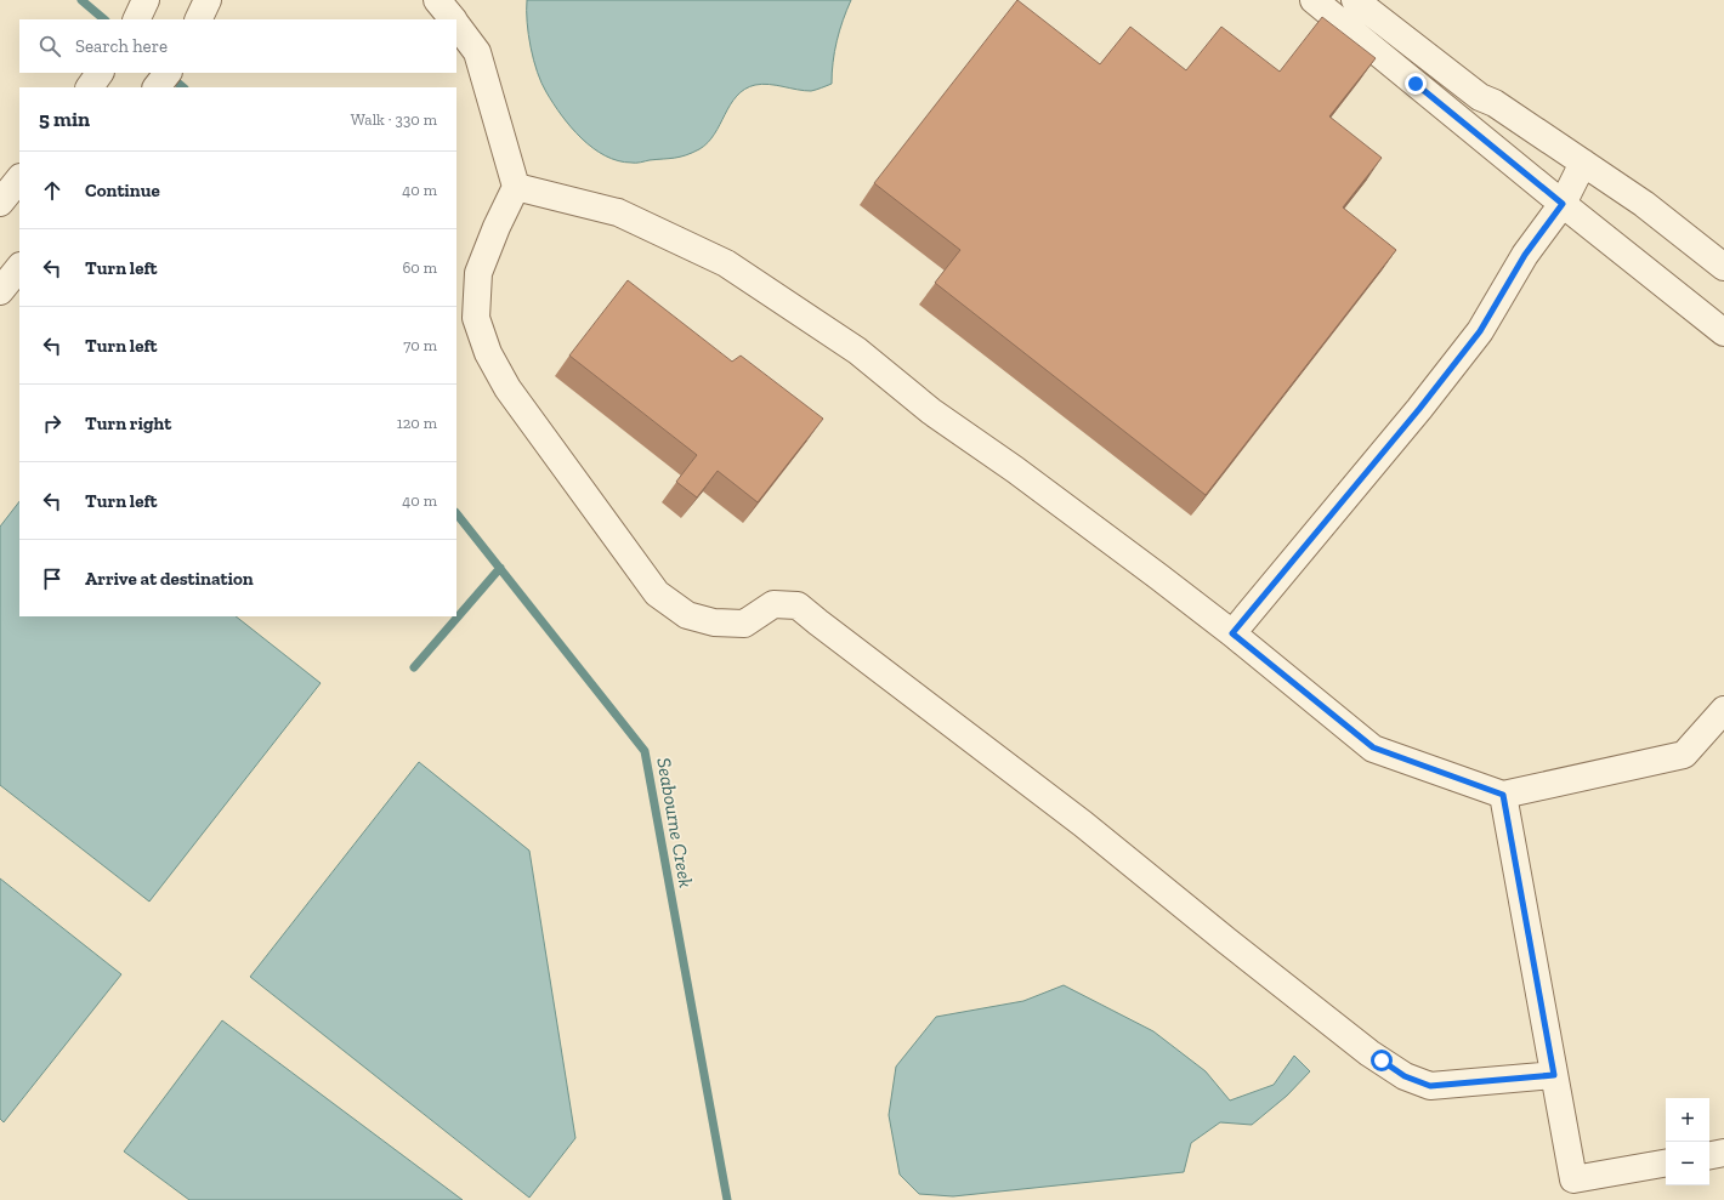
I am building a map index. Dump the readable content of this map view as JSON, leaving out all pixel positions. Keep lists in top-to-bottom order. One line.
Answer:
{"water":["Seabourne Creek"],"page":{"search":"Search here","heading":["5 min","Walk · 330 m"],"list":[["Continue","40 m"],["Turn left","60 m"],["Turn left","70 m"],["Turn right","120 m"],["Turn left","40 m"],"Arrive at destination"],"map_buttons":["+","−"]}}
